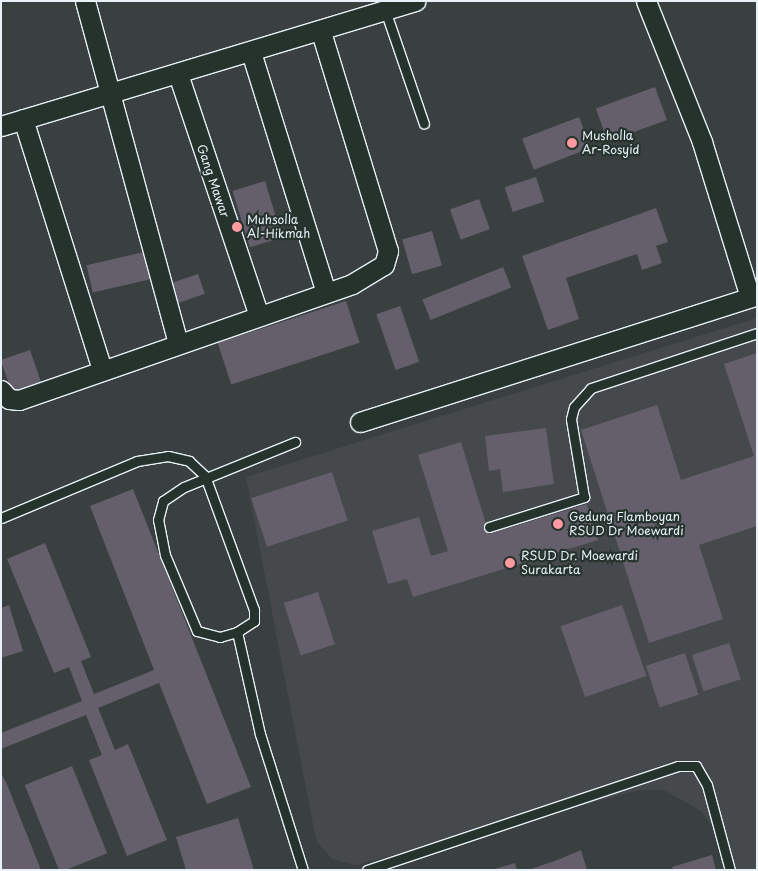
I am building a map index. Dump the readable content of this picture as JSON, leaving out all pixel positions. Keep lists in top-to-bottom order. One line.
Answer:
{"streets":{"street":["Gang Mawar"]},"places":["Musholla Ar-Rosyid","Muhsolla Al-Hikmah","Gedung Flamboyan RSUD Dr Moewardi","RSUD Dr. Moewardi Surakarta"]}
